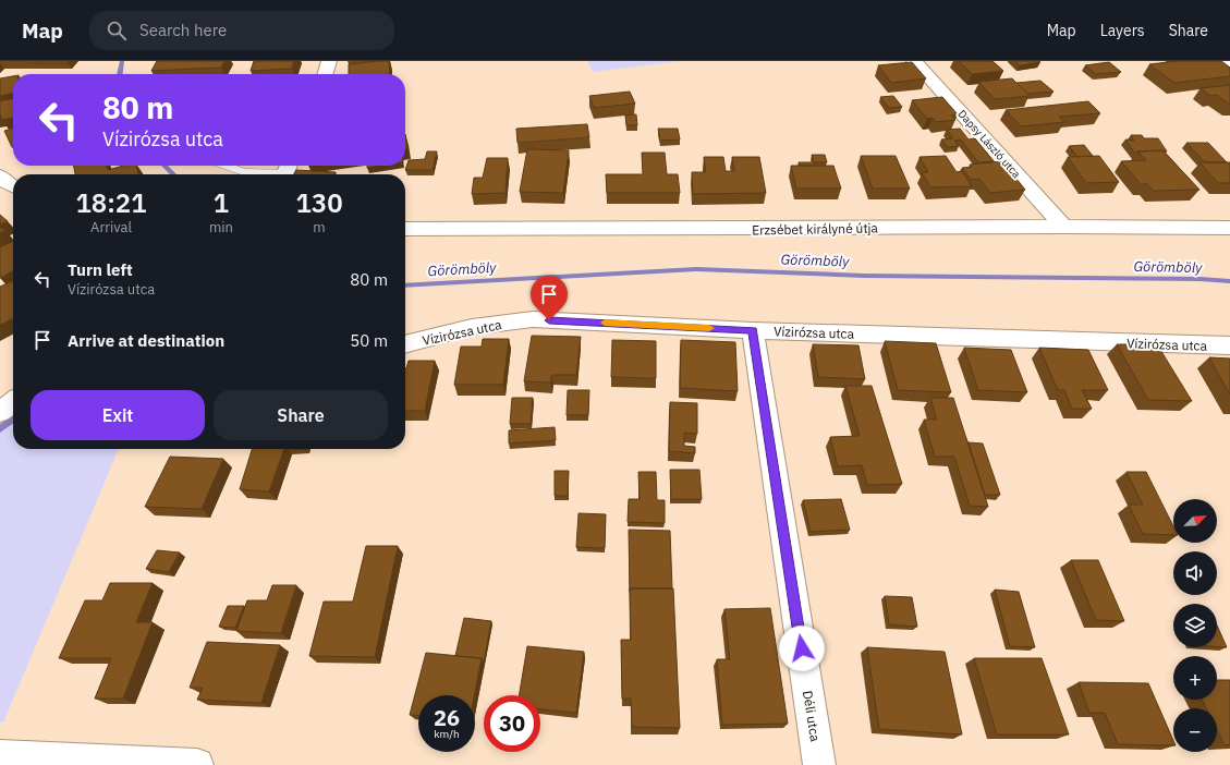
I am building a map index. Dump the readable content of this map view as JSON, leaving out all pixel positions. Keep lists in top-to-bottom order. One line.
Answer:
{"streets":{"street":["Dapsy László utca","Erzsébet királyné útja","Vízirózsa utca","Déli utca"]},"crossings":[["Dapsy László utca","Erzsébet királyné útja"],["Vízirózsa utca","Déli utca"]],"water":["Görömböly"],"north":"top right","page":{"header":"Map","search":"Search here","nav":["Map","Layers","Share"],"turn":["80 m","Vízirózsa utca"],"eta":["18:21","Arrival","1","min","130","m"],"list":[{"name":"Turn left","note":"Vízirózsa utca","value":"80 m"},{"name":"Arrive at destination","value":"50 m"}],"buttons":["Exit","Share"],"map_buttons":["+","−"],"speed":"26 km/h","limit":"30"}}
